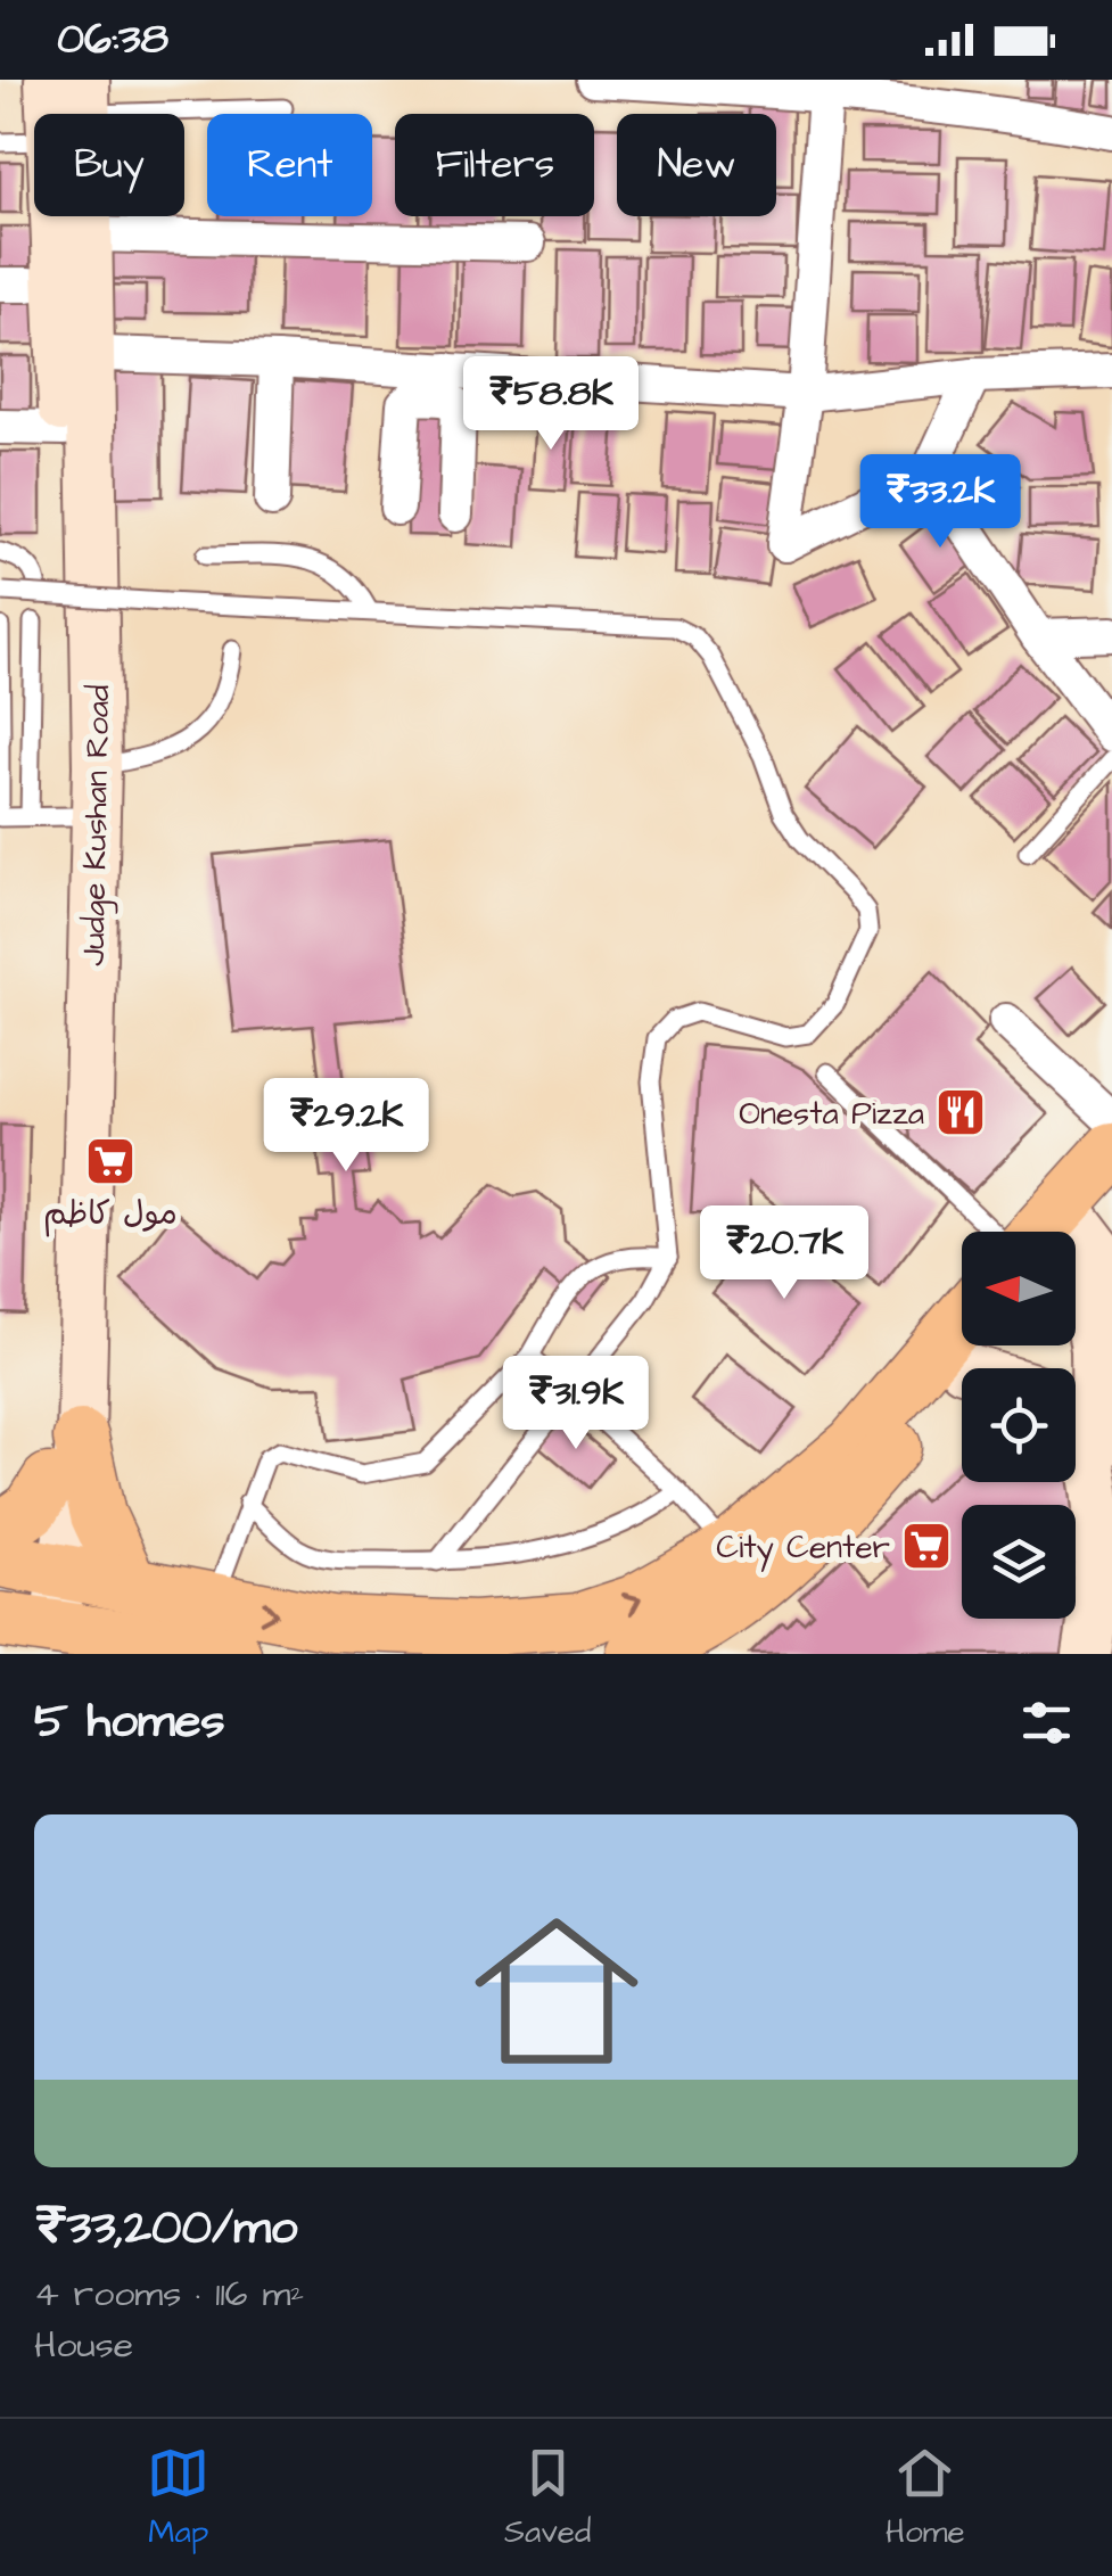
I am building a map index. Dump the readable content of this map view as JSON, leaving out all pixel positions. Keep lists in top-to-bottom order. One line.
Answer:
{"streets":{"main road":["Judge Kushan Road"]},"places":{"restaurant":["Onesta Pizza"],"supermarket":["مول كاظم","City Center"]},"north":"left","page":{"status":"06:38","chip":["Buy","Rent","Filters","New"],"price":["₹58.8K","₹33.2K","₹29.2K","₹20.7K","₹31.9K"],"heading":"5 homes","list":[{"name":"₹33,200/mo","note":"4 rooms · 116 m² · House"}],"tabs":["Map","Saved","Home"]}}
